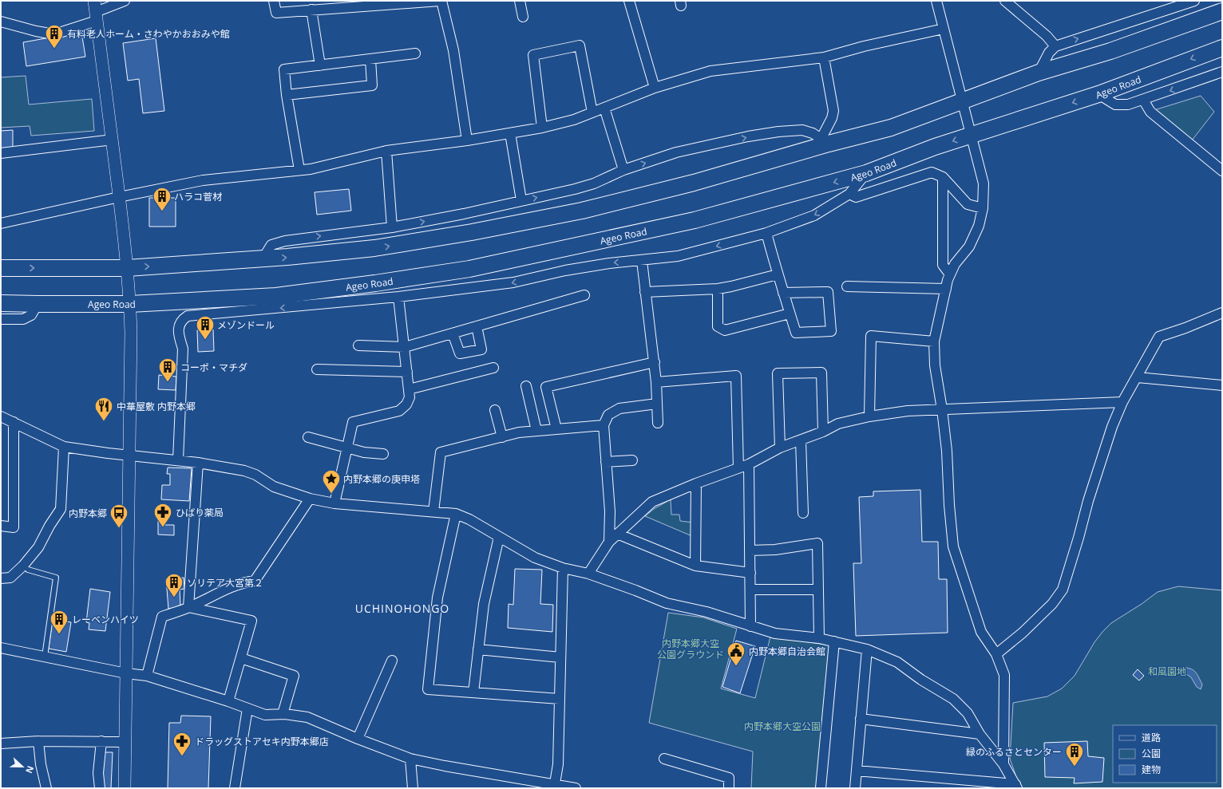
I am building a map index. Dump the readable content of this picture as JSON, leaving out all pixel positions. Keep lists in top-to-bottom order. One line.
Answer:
{"streets":{"highway":["Ageo Road"]},"districts":["UCHINOHONGO"],"parks":["内野本郷大空 公園グラウンド","和風園地","内野本郷大空公園"],"places":{"building":["有料老人ホーム・さわやかおおみや館","ハラコ菅材","メゾンドール","コーポ・マチダ","ソリテア大宮第２","レーベンハイツ","緑のふるさとセンター"],"restaurant":["中華屋敷 内野本郷"],"place":["内野本郷の庚申塔"],"pharmacy":["ひばり薬局","ドラッグストアセキ内野本郷店"],"bus stop":["内野本郷"],"public building":["内野本郷自治会館"]},"legend":["道路","公園","建物"],"north":"right"}
